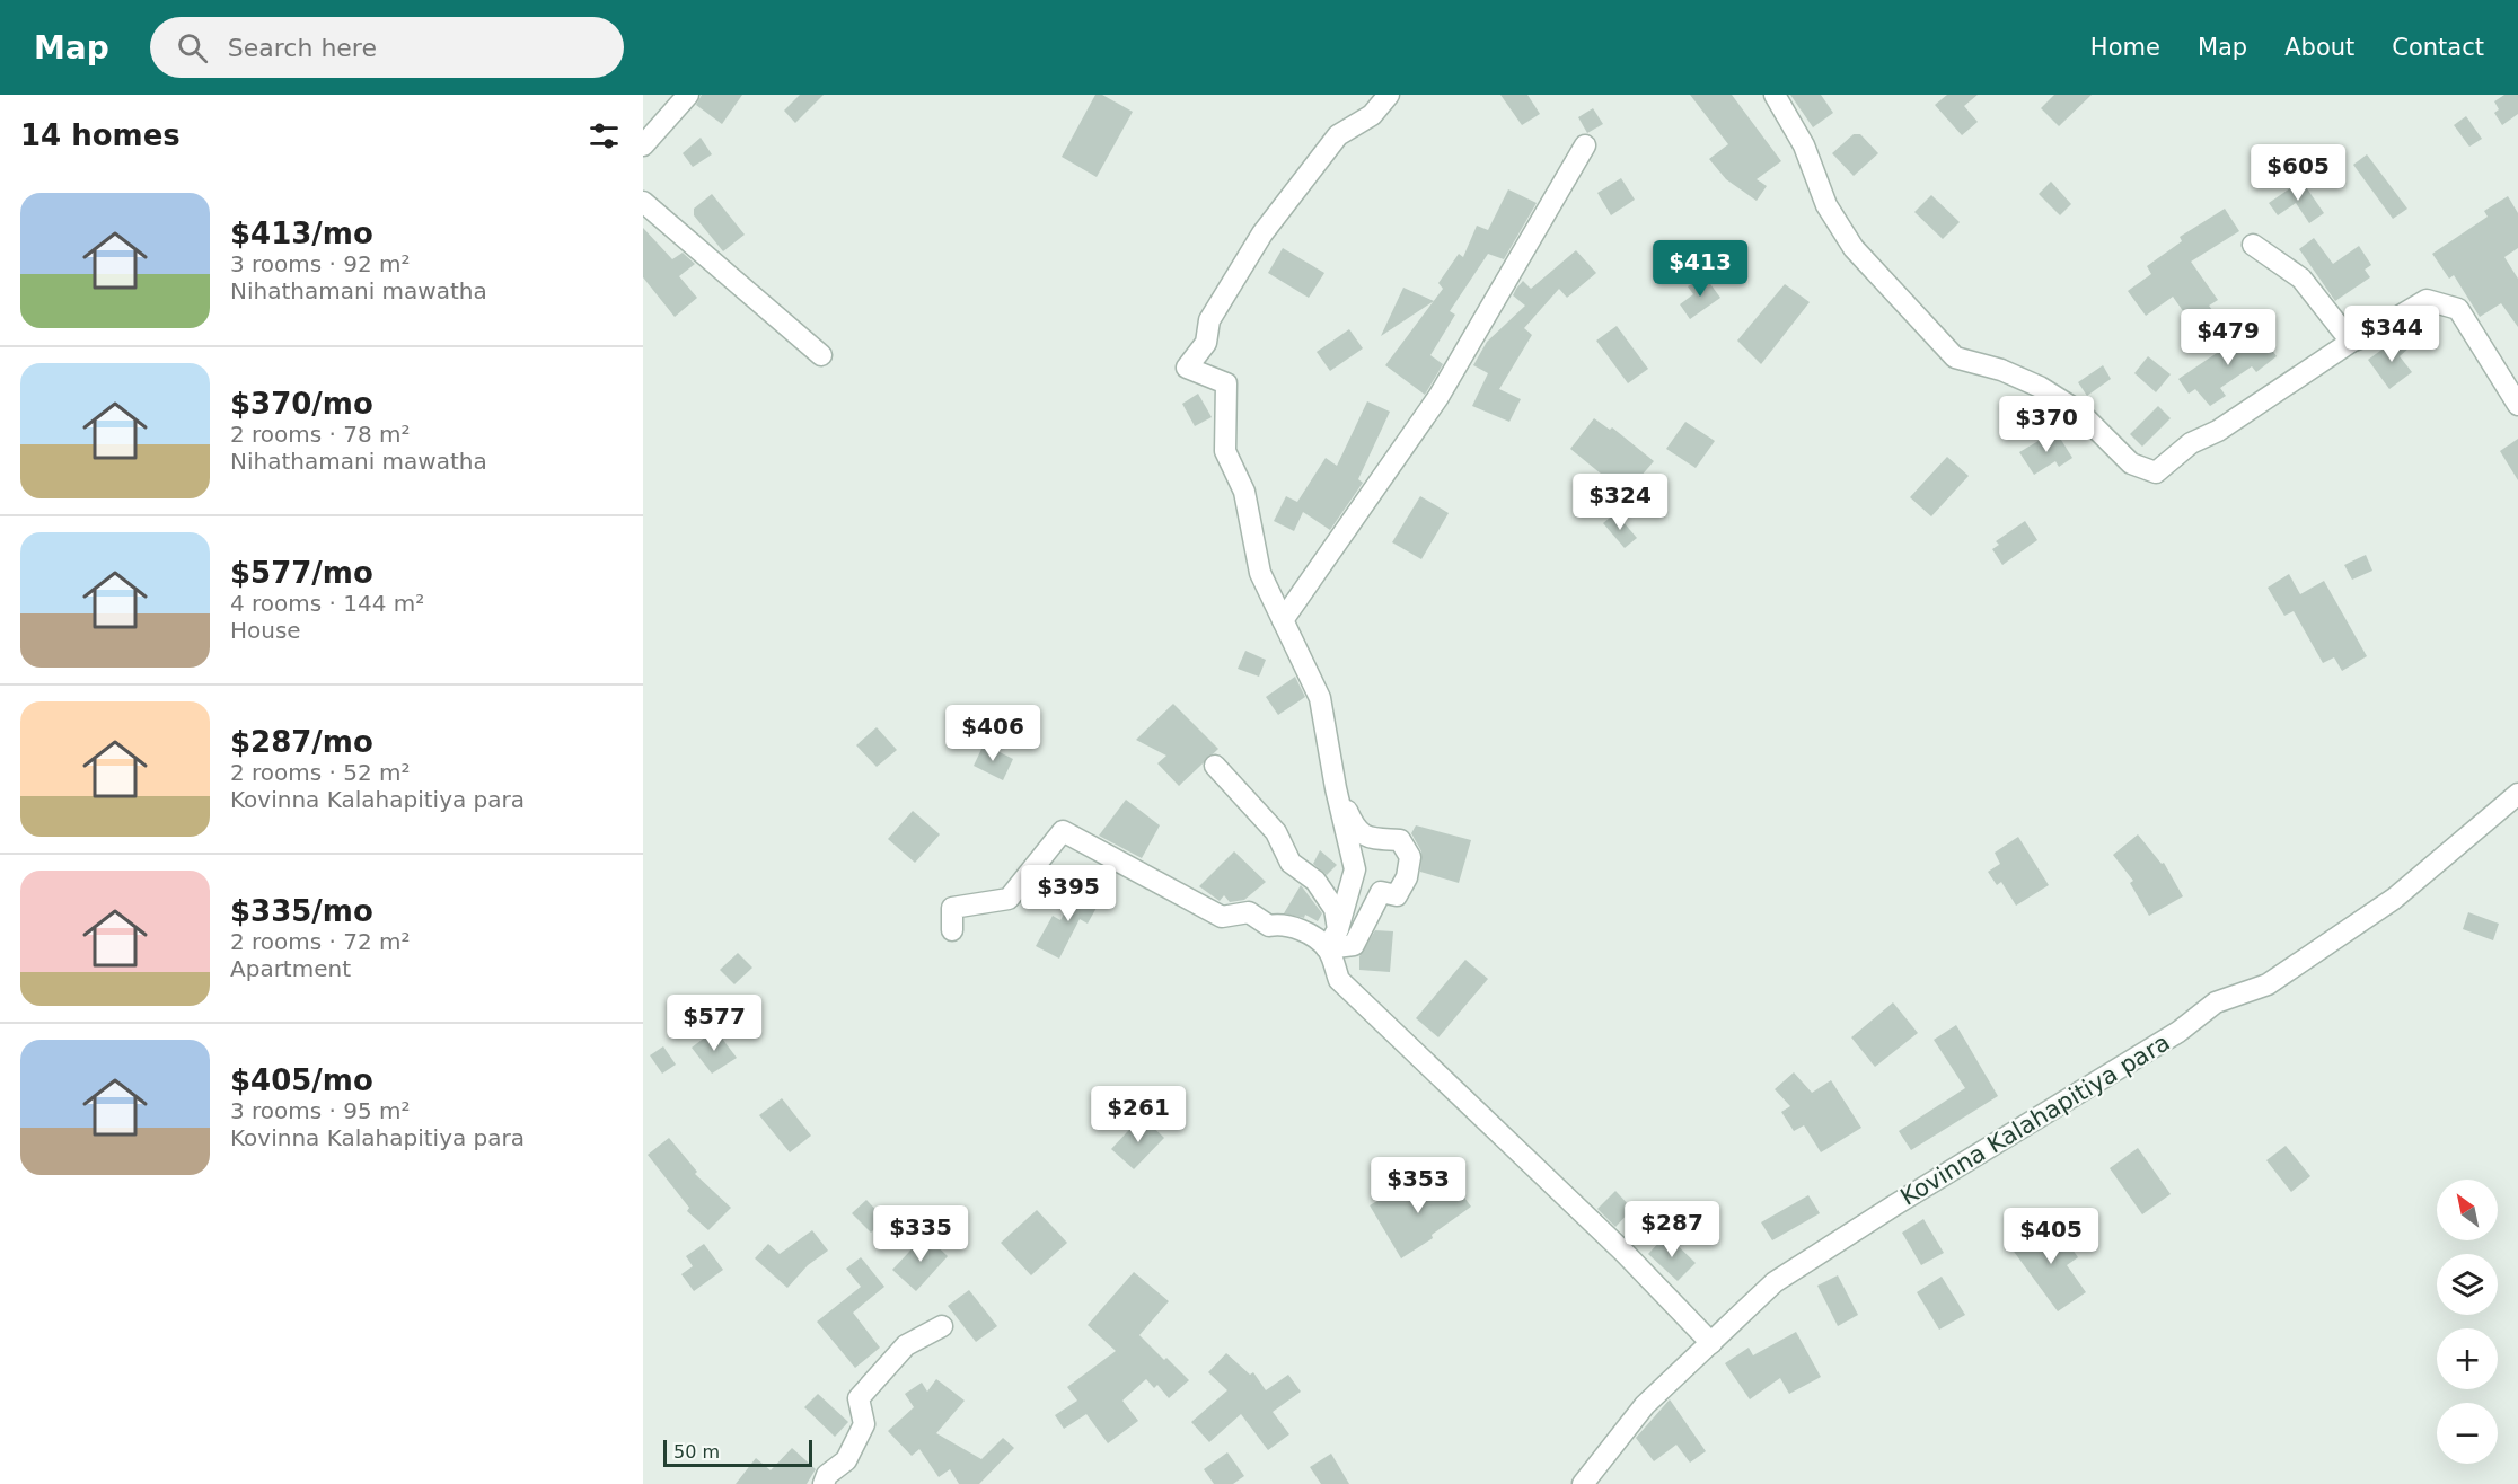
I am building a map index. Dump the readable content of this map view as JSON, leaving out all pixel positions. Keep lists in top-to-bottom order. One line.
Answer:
{"streets":{"street":["Kovinna Kalahapitiya para"]},"scale_bar":"50 m","north":"top left","page":{"header":"Map","search":"Search here","nav":["Home","Map","About","Contact"],"heading":"14 homes","price":["$605","$413","$344","$479","$370","$324","$406","$395","$577","$261","$353","$287","$335","$405"],"list":[{"name":"$413/mo","note":"3 rooms · 92 m² · Nihathamani mawatha"},{"name":"$370/mo","note":"2 rooms · 78 m² · Nihathamani mawatha"},{"name":"$577/mo","note":"4 rooms · 144 m² · House"},{"name":"$287/mo","note":"2 rooms · 52 m² · Kovinna Kalahapitiya para"},{"name":"$335/mo","note":"2 rooms · 72 m² · Apartment"},{"name":"$405/mo","note":"3 rooms · 95 m² · Kovinna Kalahapitiya para"}],"map_buttons":["+","−"],"scale":"50 m"}}
